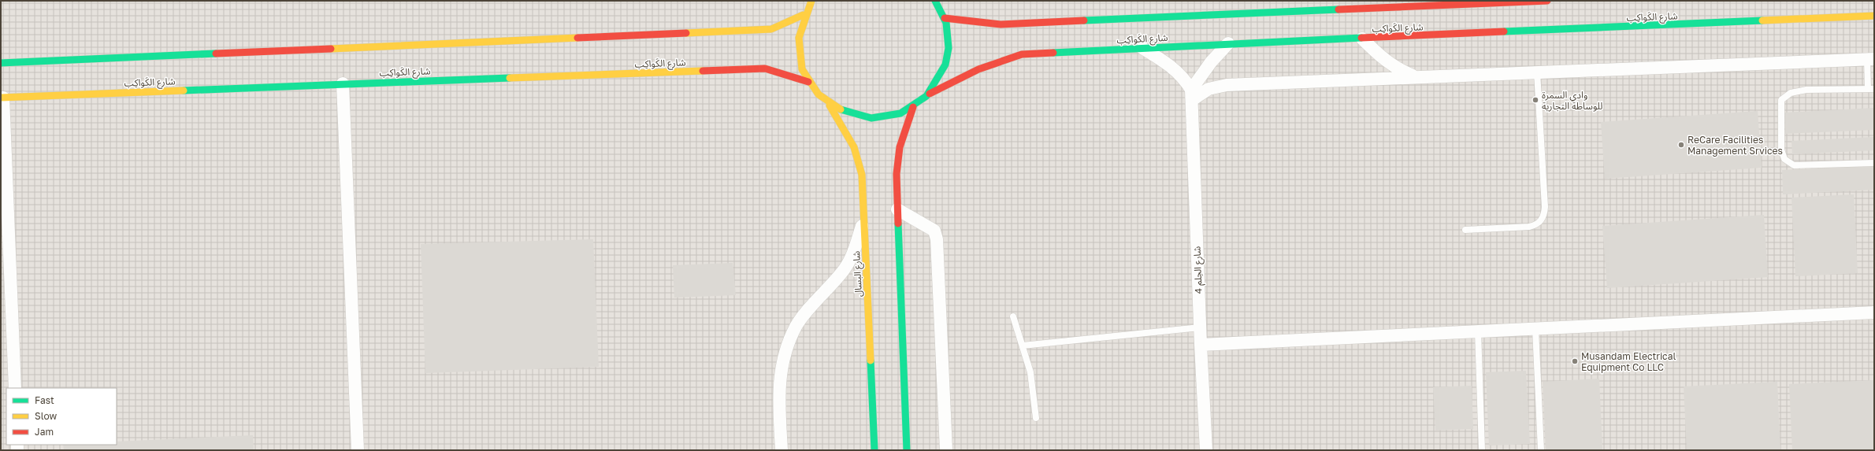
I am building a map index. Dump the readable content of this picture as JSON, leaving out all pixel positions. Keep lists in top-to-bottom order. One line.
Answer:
{"streets":{"street":["شارع الكَواكِب","شارع الحِلم 4","شارع البسال"]},"places":["وادي السمرة للوساطة التجارية","ReCare Facilities Management Srvices","Musandam Electrical Equipment Co LLC"],"legend":["Fast","Slow","Jam"]}
